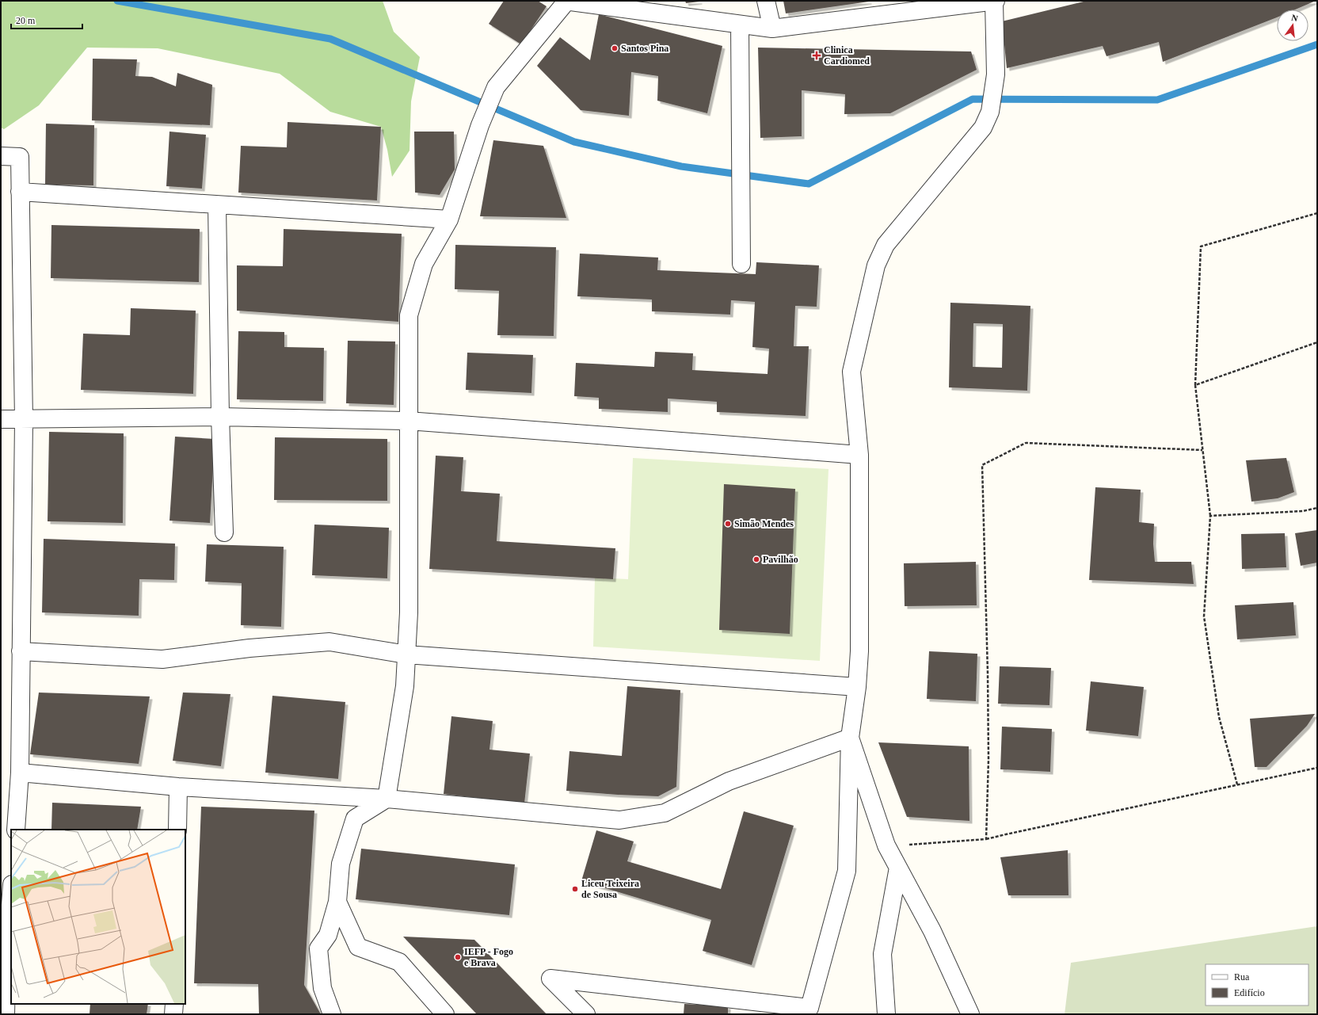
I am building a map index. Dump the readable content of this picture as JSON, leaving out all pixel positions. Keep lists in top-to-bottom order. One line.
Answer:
{"places":{"other":["Santos Pina","Simão Mendes","Pavilhão","Liceu Teixeira de Sousa","IEFP - Fogo e Brava"],"health":["Clinica Cardiomed"]},"legend":["Rua","Edifício"],"scale_bar":"20 m","north":"top"}
